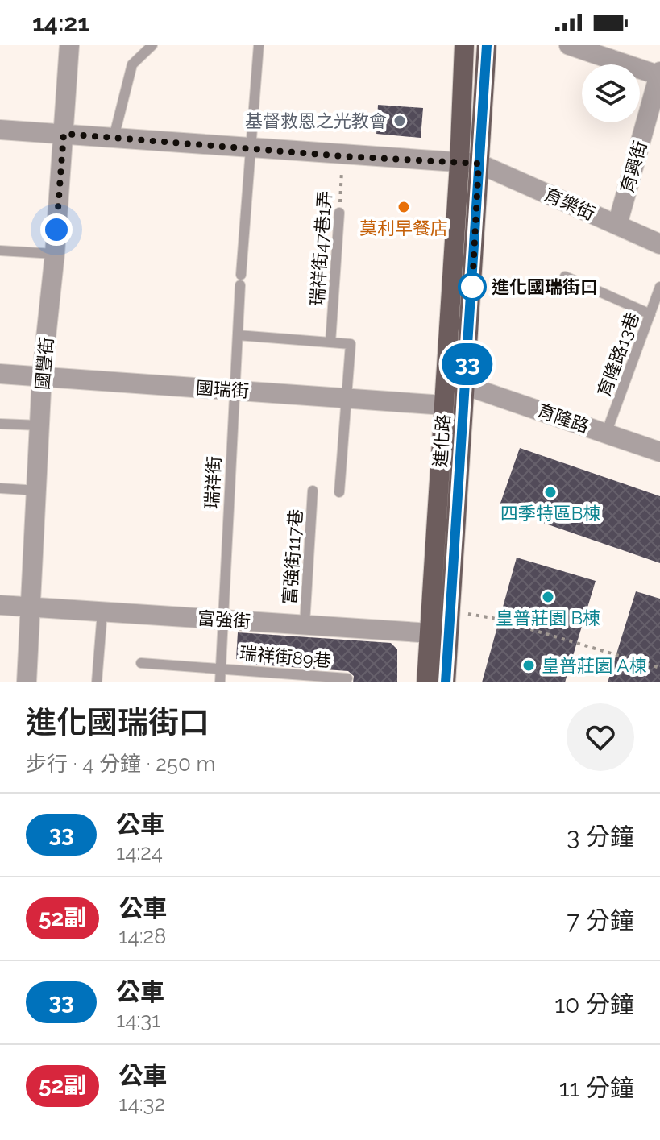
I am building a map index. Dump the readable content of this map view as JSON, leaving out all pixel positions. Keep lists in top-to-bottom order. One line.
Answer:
{"streets":{"main road":["進化路"],"street":["育興街","育樂街","國豐街","國瑞街","育隆路","富強街"],"lane":["瑞祥街47巷1弄","育隆路13巷","瑞祥街","富強街117巷","瑞祥街89巷"]},"crossings":[["育興街","育樂街"],["育樂街","進化路"],["育隆路13巷","育隆路"],["國豐街","國瑞街"],["國豐街","富強街"],["國瑞街","進化路"],["國瑞街","瑞祥街"],["育隆路","進化路"],["進化路","富強街"],["瑞祥街","富強街"],["瑞祥街","瑞祥街89巷"],["富強街117巷","富強街"]],"places":["基督救恩之光教會","莫利早餐店","進化國瑞街口","四季特區B棟","皇普莊園 B棟","皇普莊園 A棟"],"lines":["bus line 33"],"page":{"status":"14:21","on_map":"33","heading":["進化國瑞街口","步行 · 4 分鐘 · 250 m"],"list":[{"mark":"33","name":"公車","note":"14:24","value":"3 分鐘"},{"mark":"52副","name":"公車","note":"14:28","value":"7 分鐘"},{"mark":"33","name":"公車","note":"14:31","value":"10 分鐘"},{"mark":"52副","name":"公車","note":"14:32","value":"11 分鐘"}]}}
